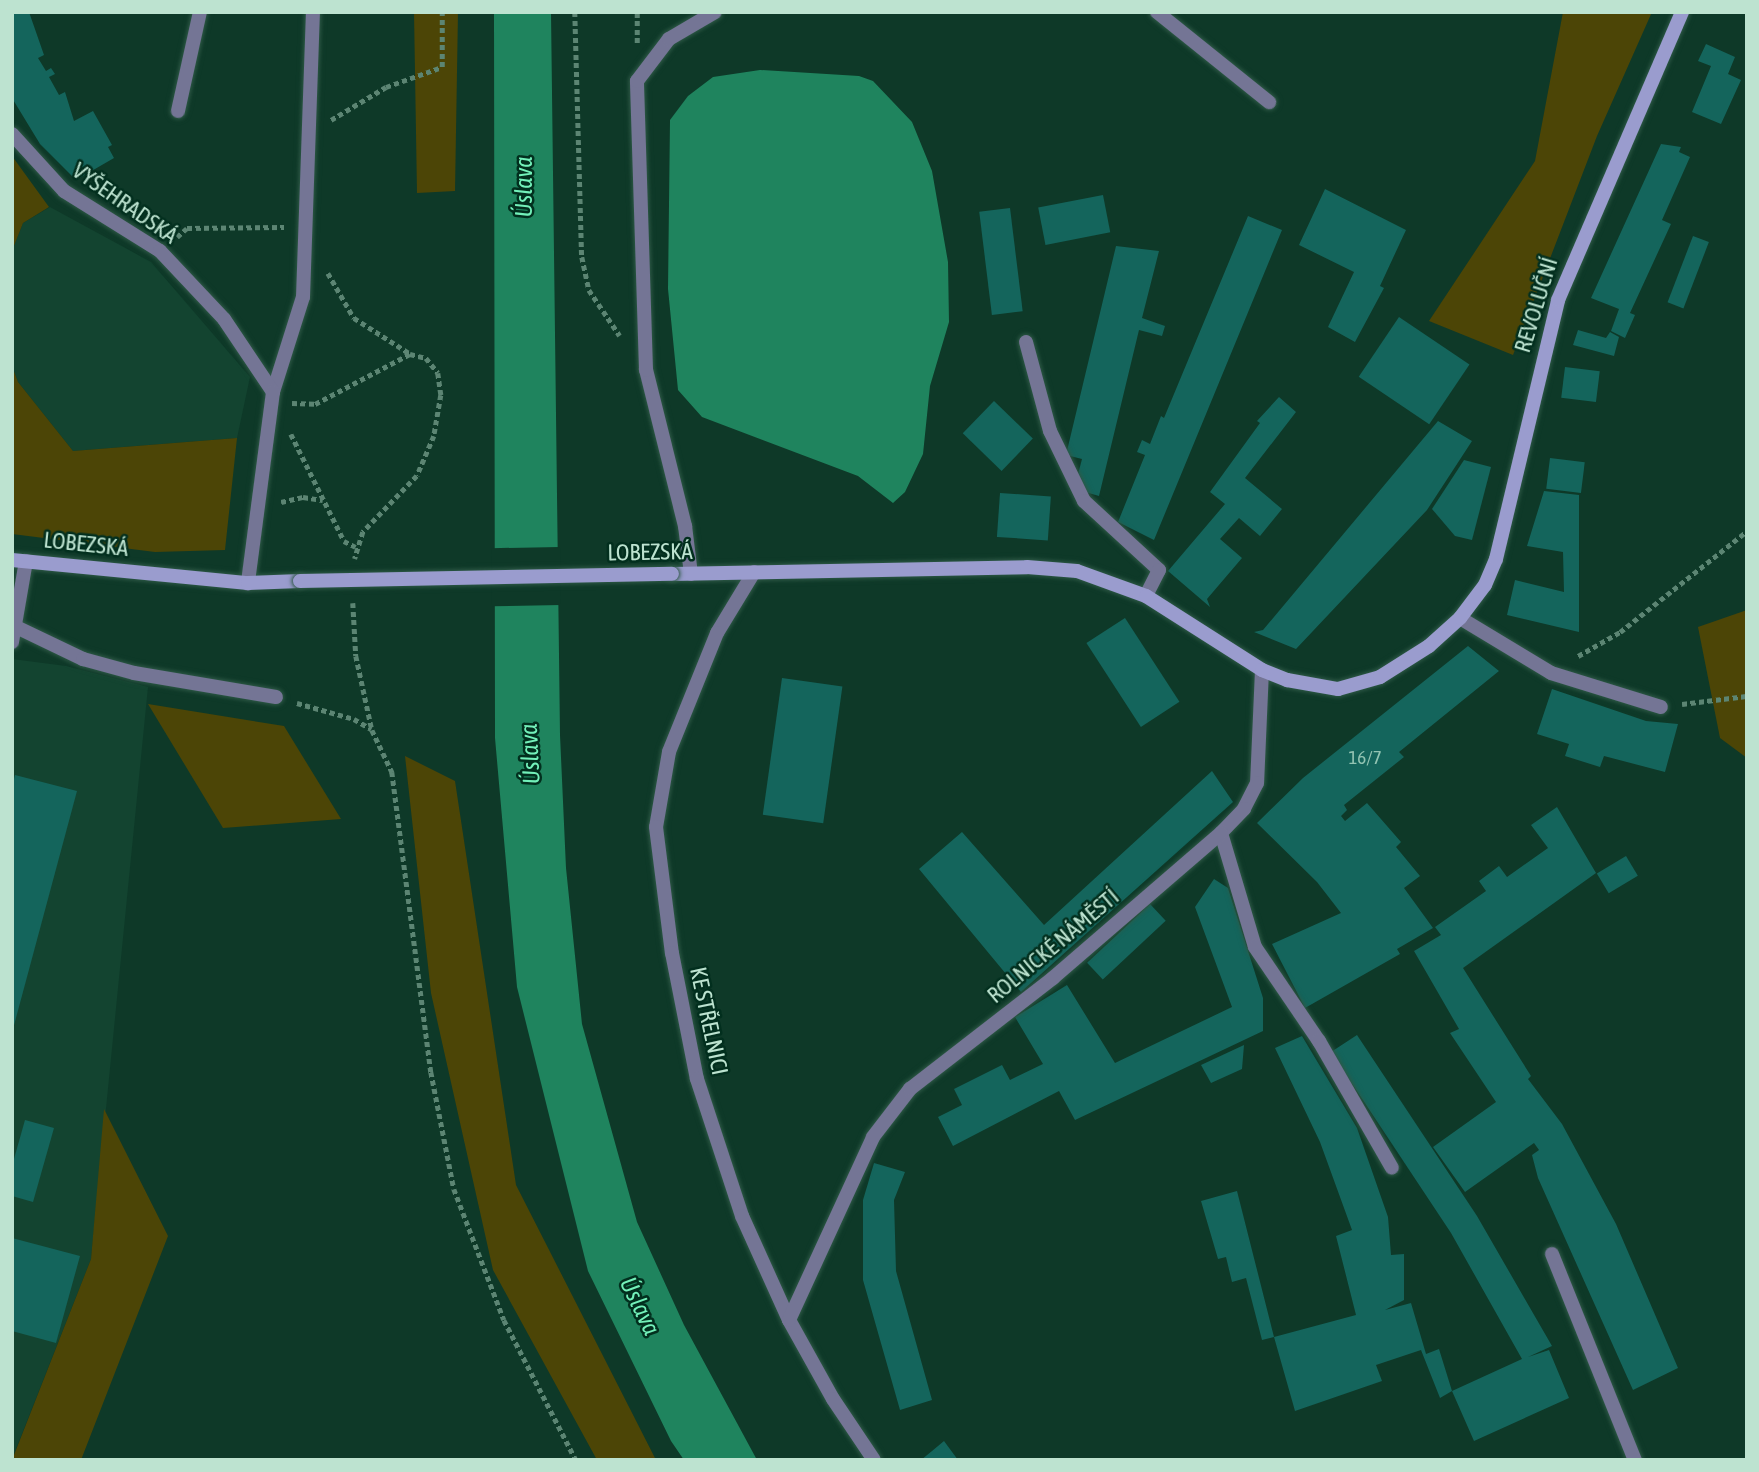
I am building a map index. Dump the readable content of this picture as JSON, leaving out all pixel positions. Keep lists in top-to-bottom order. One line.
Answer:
{"streets":{"street":["VYŠEHRADSKÁ","REVOLUČNÍ","LOBEZSKÁ","ROLNICKÉ NÁMĚSTÍ","KE STŘELNICI"]},"crossings":[["LOBEZSKÁ","ROLNICKÉ NÁMĚSTÍ"],["LOBEZSKÁ","KE STŘELNICI"],["ROLNICKÉ NÁMĚSTÍ","KE STŘELNICI"]],"water":["Úslava"],"house_numbers":["16/7"]}
